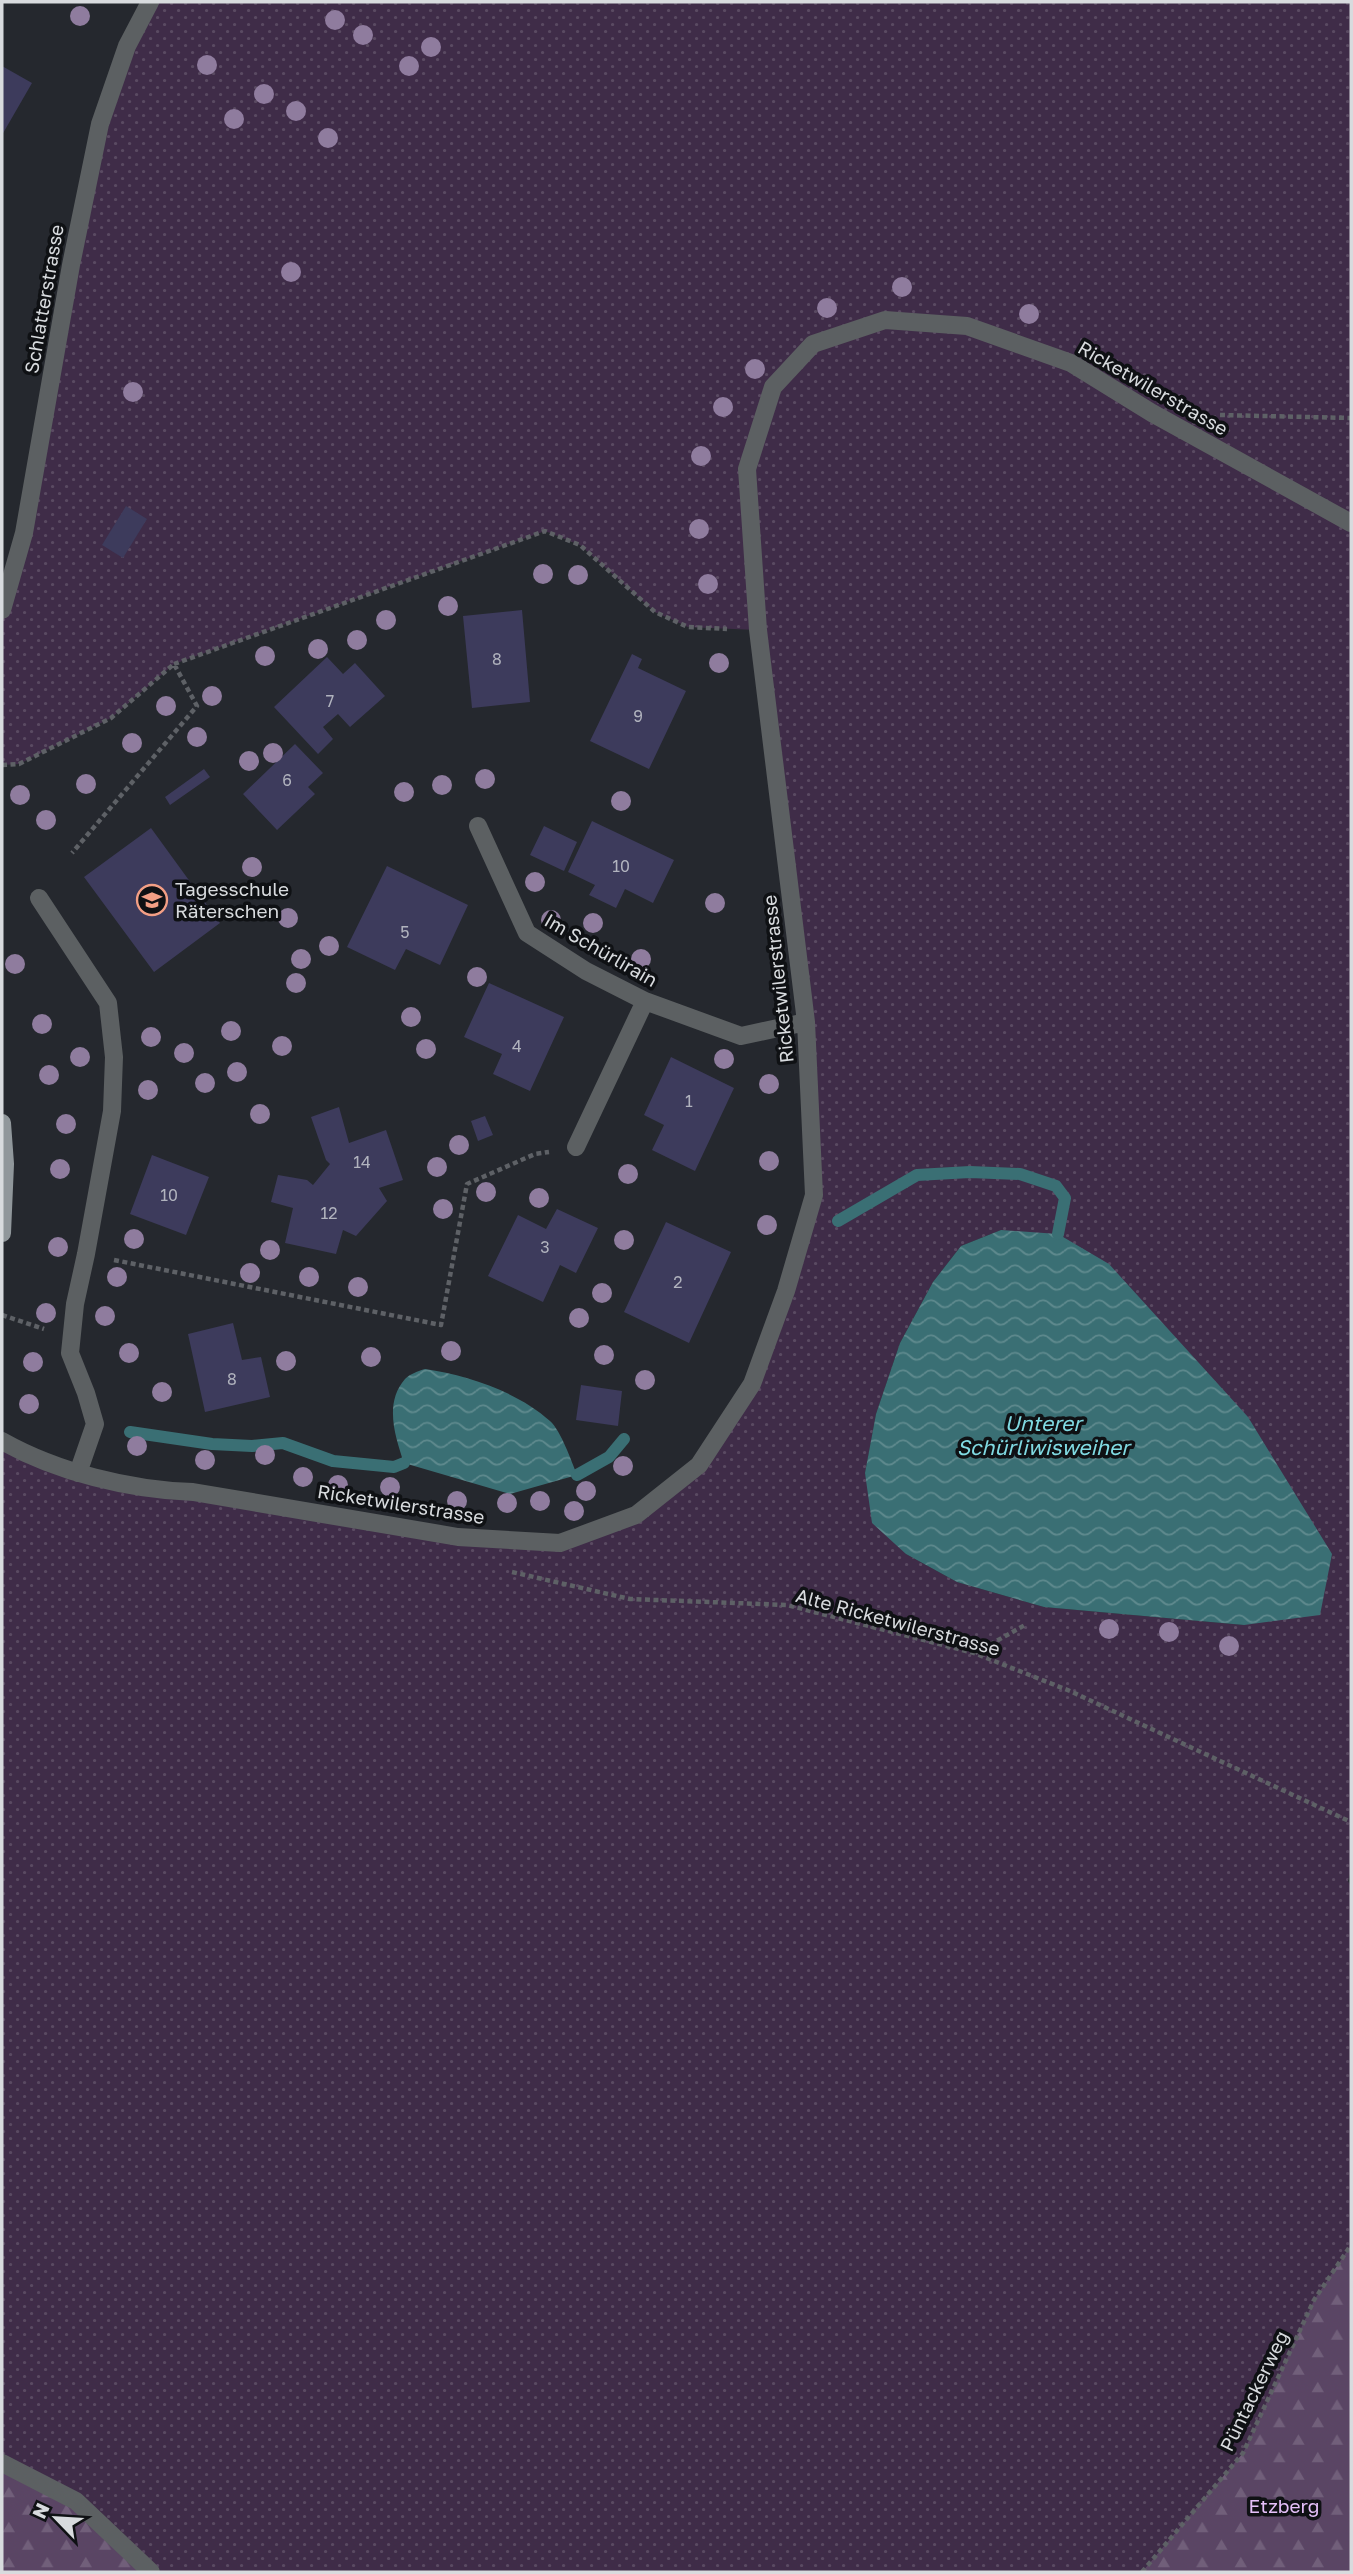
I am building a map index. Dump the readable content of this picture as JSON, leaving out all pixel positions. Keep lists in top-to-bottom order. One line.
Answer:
{"streets":{"street":["Schlatterstrasse","Ricketwilerstrasse","Im Schürlirain"],"path":["Alte Ricketwilerstrasse","Püntackerweg"]},"crossings":[["Ricketwilerstrasse","Im Schürlirain"]],"water":["Unterer Schürliwisweiher"],"parks":["Etzberg"],"places":{"school or university":["Tagesschule Räterschen"]},"house_numbers":["8","7","9","6","10","5","4","1","14","10","12","3","2","8"],"north":"top left"}
